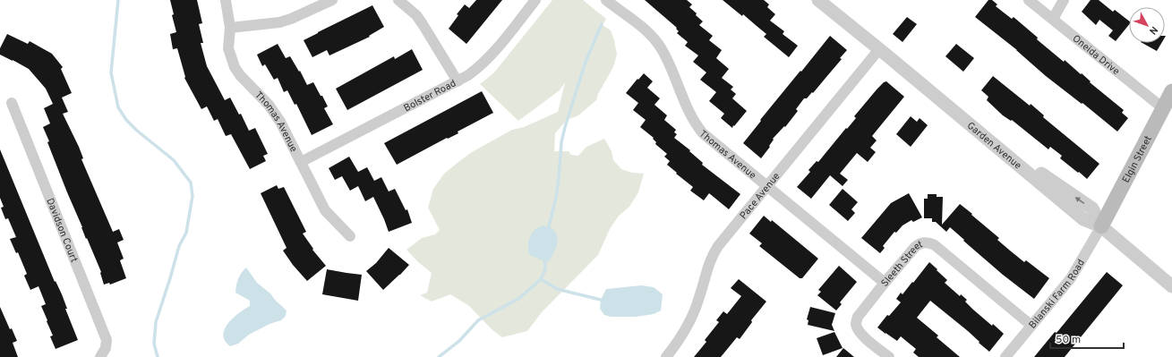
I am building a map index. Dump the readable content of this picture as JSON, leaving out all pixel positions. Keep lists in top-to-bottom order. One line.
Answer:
{"streets":{"main road":["Elgin Street"],"street":["Oneida Drive","Bolster Road","Thomas Avenue","Garden Avenue","Pace Avenue","Davidson Court","Sleeth Street","Bilanski Farm Road"]},"crossings":[["Oneida Drive","Elgin Street"],["Bolster Road","Thomas Avenue"],["Thomas Avenue","Pace Avenue"],["Thomas Avenue","Sleeth Street"],["Garden Avenue","Elgin Street"],["Garden Avenue","Pace Avenue"],["Garden Avenue","Bilanski Farm Road"],["Elgin Street","Bilanski Farm Road"],["Sleeth Street","Bilanski Farm Road"]],"scale_bar":"50 m","north":"bottom right"}
